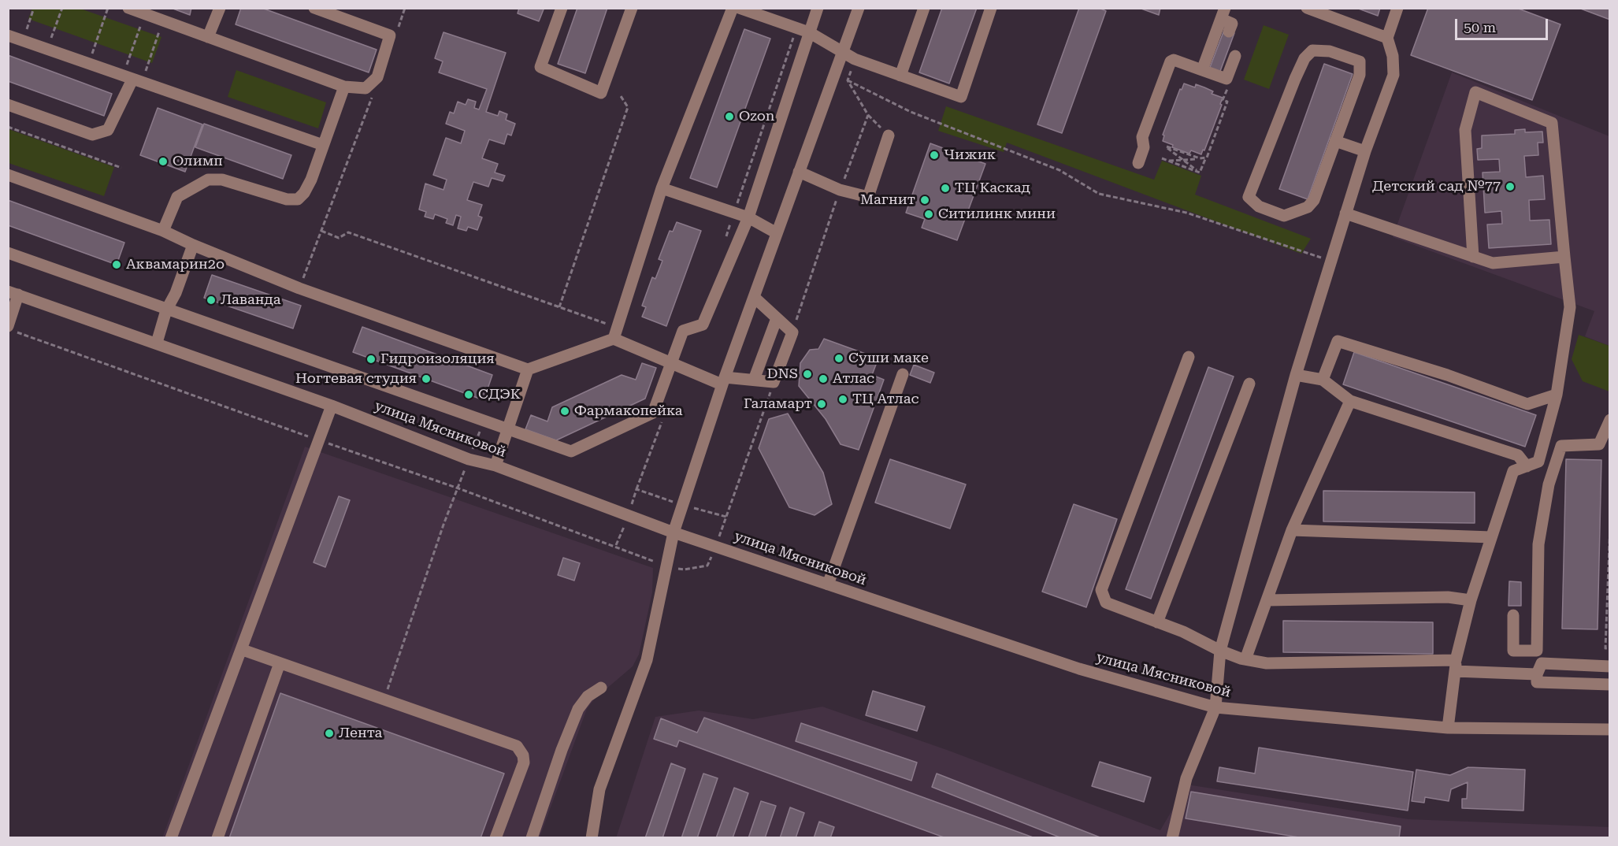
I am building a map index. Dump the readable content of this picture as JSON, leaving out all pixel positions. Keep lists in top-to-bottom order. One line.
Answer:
{"streets":{"street":["улица Мясниковой"]},"places":["Ozon","Чижик","Олимп","Детский сад №77","ТЦ Каскад","Магнит","Ситилинк мини","Аквамарин2о","Лаванда","Суши маке","Гидроизоляция","DNS","Ногтевая студия","Атлас","СДЭК","ТЦ Атлас","Галамарт","Фармакопейка","Лента"],"scale_bar":"50 m"}
